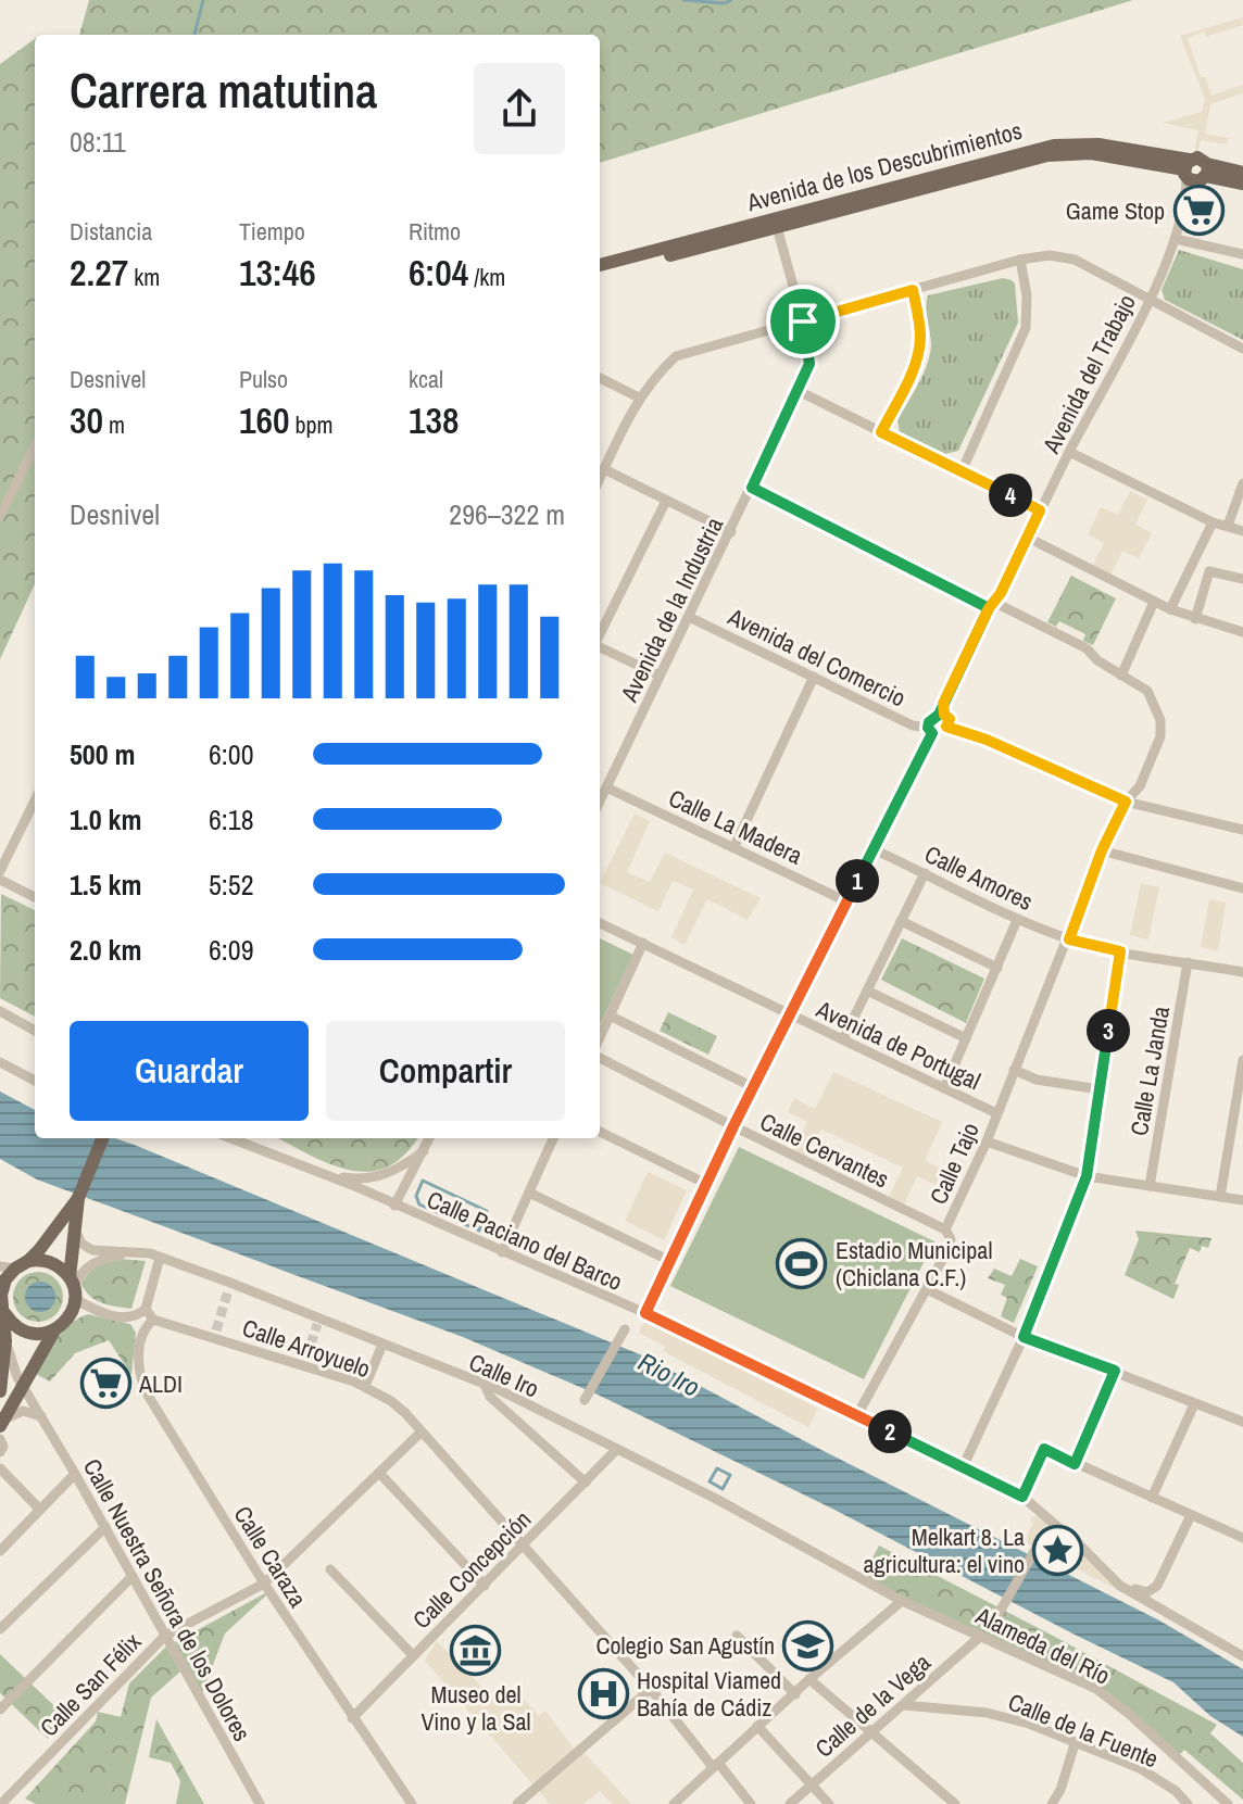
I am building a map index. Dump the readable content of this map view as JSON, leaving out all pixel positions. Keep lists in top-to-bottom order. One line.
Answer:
{"streets":{"main road":["Avenida de los Descubrimientos"],"street":["Avenida del Trabajo","Avenida de la Industria","Avenida del Comercio","Calle La Madera","Calle Amores","Avenida de Portugal","Calle La Janda","Calle Cervantes","Calle Tajo","Calle Paciano del Barco","Calle Arroyuelo","Calle Iro","Calle Caraza","Calle Concepción","Calle Nuestra Señora de los Dolores","Alameda del Río","Calle San Félix","Calle de la Vega","Calle de la Fuente"]},"crossings":[["Avenida de los Descubrimientos","Avenida del Trabajo"],["Avenida de los Descubrimientos","Avenida de la Industria"],["Avenida del Trabajo","Avenida del Comercio"],["Avenida del Trabajo","Calle Tajo"],["Avenida de la Industria","Avenida del Comercio"],["Avenida de la Industria","Calle La Madera"],["Avenida de la Industria","Calle Tajo"],["Calle Amores","Calle La Janda"],["Calle Amores","Calle Tajo"],["Avenida de Portugal","Calle Tajo"],["Calle Cervantes","Calle Tajo"],["Calle Tajo","Calle Paciano del Barco"],["Calle Arroyuelo","Calle Concepción"],["Calle Arroyuelo","Calle San Félix"],["Calle Iro","Calle Concepción"],["Calle Iro","Alameda del Río"],["Calle Caraza","Calle Concepción"],["Calle Caraza","Calle San Félix"],["Calle Nuestra Señora de los Dolores","Calle San Félix"],["Alameda del Río","Calle de la Vega"],["Calle de la Vega","Calle de la Fuente"]],"water":["Rio Iro"],"places":{"supermarket":["Game Stop","ALDI"],"sports":["Estadio Municipal (Chiclana C.F.)"],"place":["Melkart 8. La agricultura: el vino"],"school or university":["Colegio San Agustín"],"museum":["Museo del Vino y la Sal"],"hospital":["Hospital Viamed Bahía de Cádiz"]},"page":{"heading":["Carrera matutina","08:11"],"stats":[["Distancia","2.27 km"],["Tiempo","13:46"],["Ritmo","6:04 /km"],["Desnivel","30 m"],["Pulso","160 bpm"],["kcal","138"]],"pins":["4","1","3","2"],"chart":["Desnivel","296–322 m"],"list":[{"name":"500 m","note":"6:00"},{"name":"1.0 km","note":"6:18"},{"name":"1.5 km","note":"5:52"},{"name":"2.0 km","note":"6:09"}],"buttons":["Guardar","Compartir"]}}
